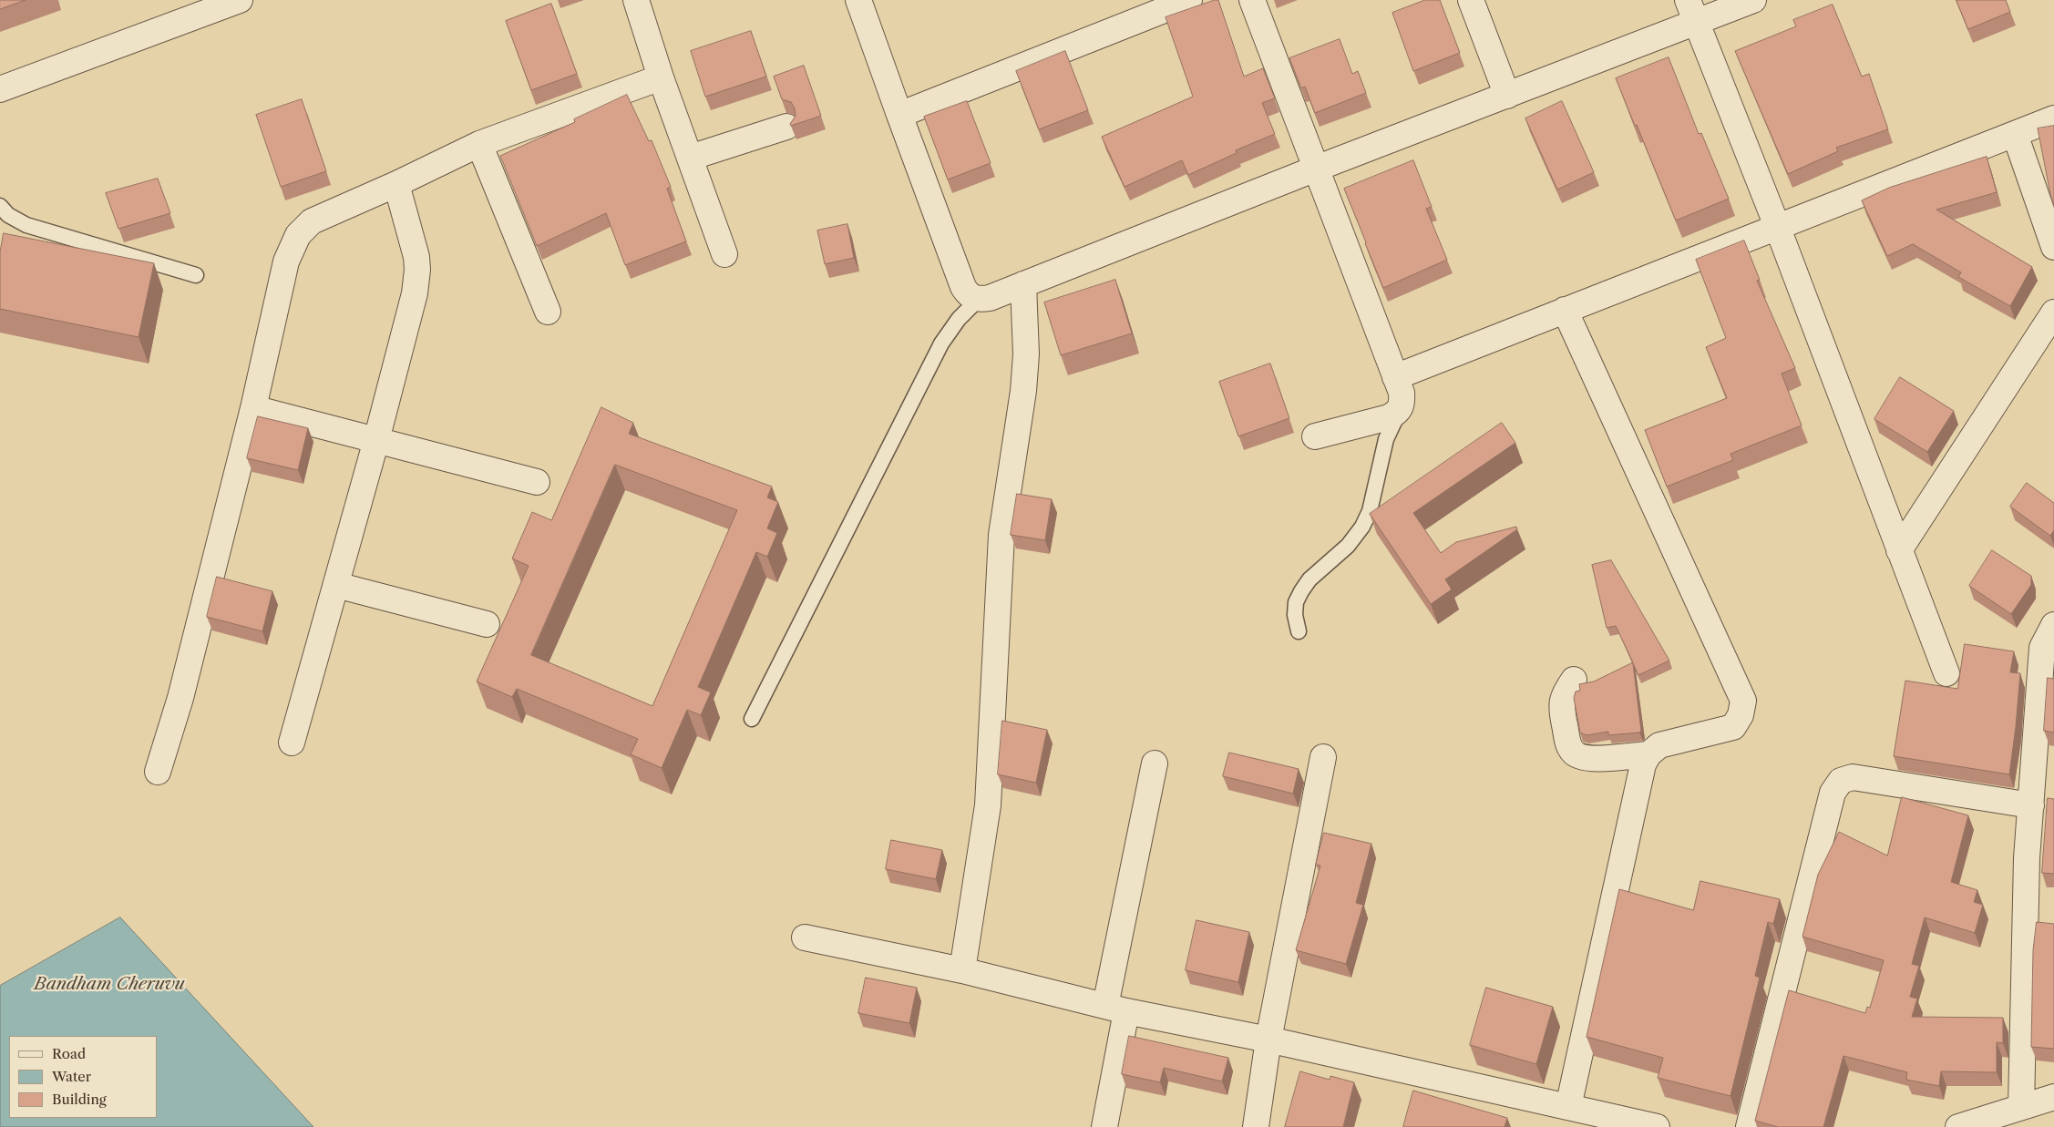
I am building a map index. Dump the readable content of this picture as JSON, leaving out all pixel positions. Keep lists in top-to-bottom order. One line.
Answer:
{"water":["Bandham Cheruvu"],"legend":["Road","Water","Building"]}
